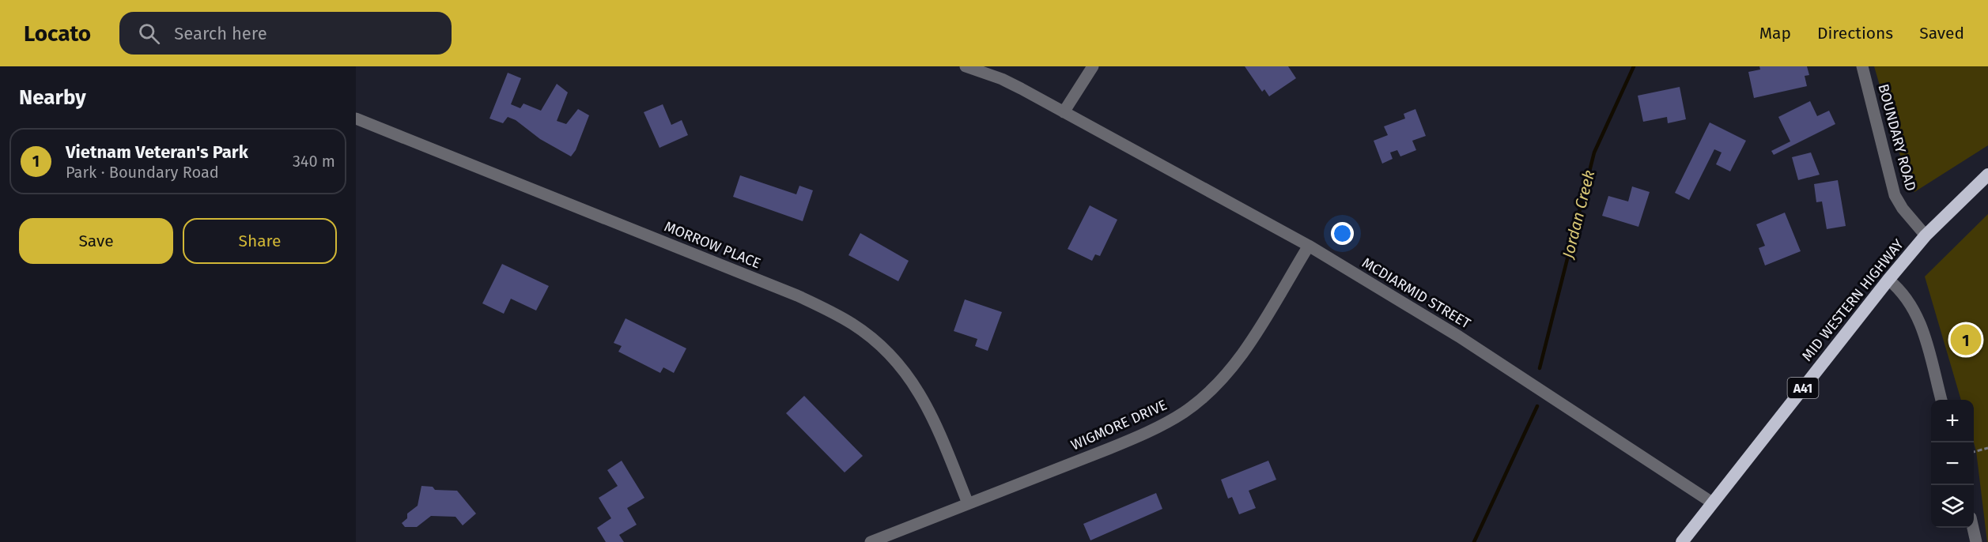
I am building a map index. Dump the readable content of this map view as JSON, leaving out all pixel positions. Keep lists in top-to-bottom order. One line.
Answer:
{"streets":{"highway":["MID WESTERN HIGHWAY","A41"],"street":["BOUNDARY ROAD","MORROW PLACE","MCDIARMID STREET","WIGMORE DRIVE"]},"crossings":[["BOUNDARY ROAD","MID WESTERN HIGHWAY"],["BOUNDARY ROAD","A41"],["MORROW PLACE","WIGMORE DRIVE"],["MCDIARMID STREET","MID WESTERN HIGHWAY"],["MCDIARMID STREET","WIGMORE DRIVE"],["MID WESTERN HIGHWAY","A41"]],"water":["Jordan Creek"],"page":{"header":"Locato","search":"Search here","nav":["Map","Directions","Saved"],"heading":"Nearby","list":[{"mark":"1","name":"Vietnam Veteran's Park","note":"Park · Boundary Road","value":"340 m"}],"buttons":["Save","Share"],"pins":"1","map_buttons":["+","−"]}}
